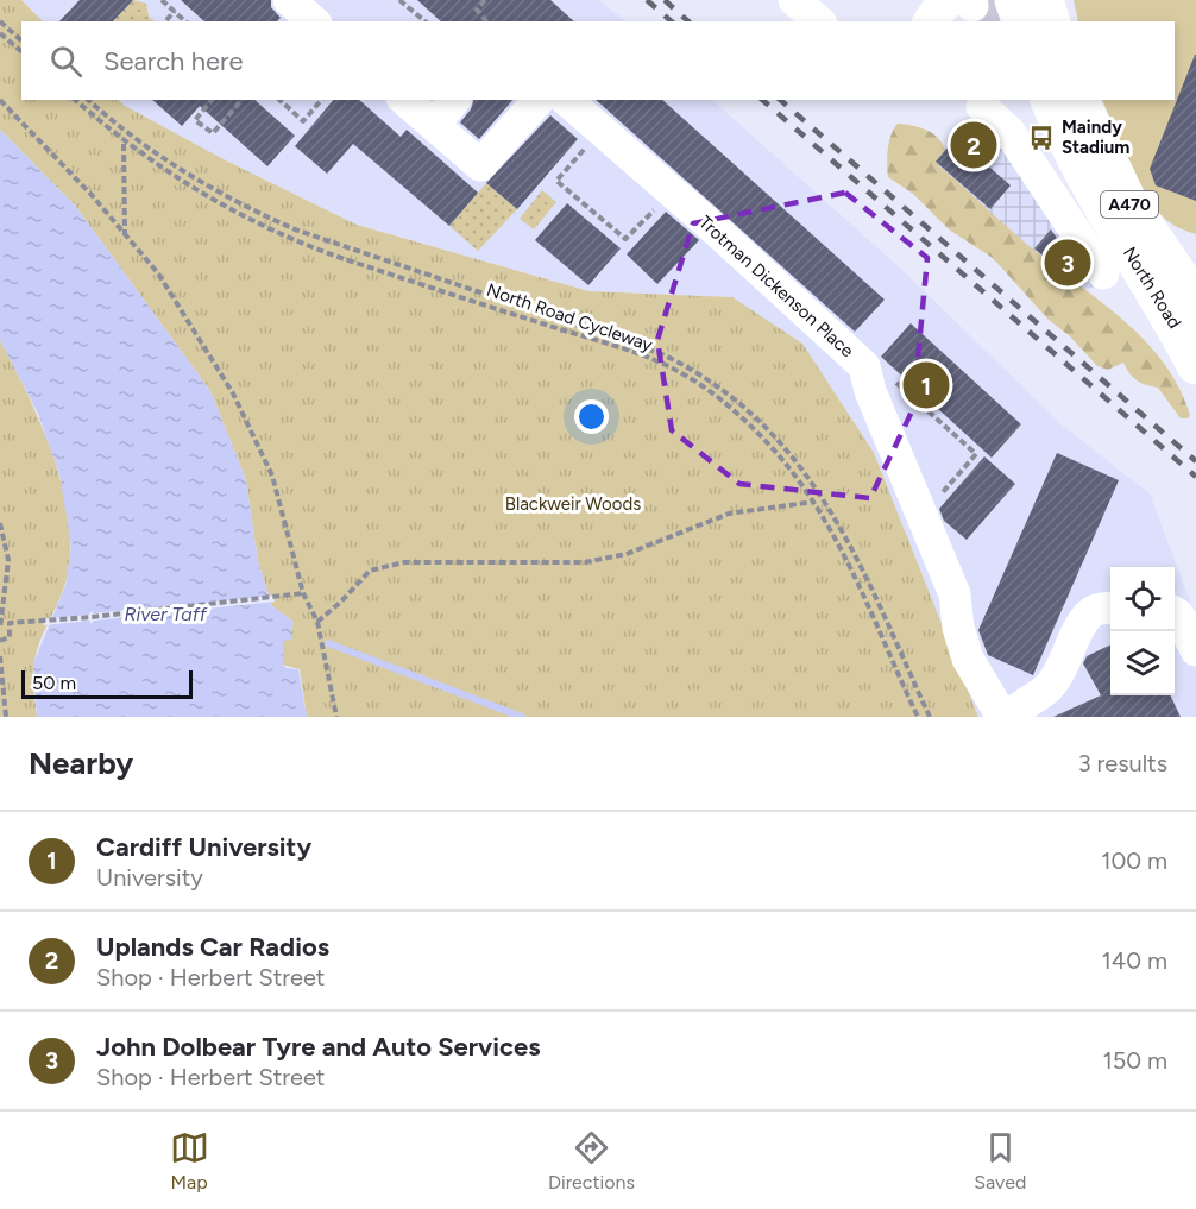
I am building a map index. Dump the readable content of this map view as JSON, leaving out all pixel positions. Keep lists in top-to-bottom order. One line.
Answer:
{"streets":{"main road":["A470","North Road"],"street":["Trotman Dickenson Place"],"path":["North Road Cycleway"]},"water":["River Taff"],"parks":["Blackweir Woods"],"places":{"bus stop":["Maindy Stadium"]},"scale_bar":"50 m","page":{"search":"Search here","pins":["2","3","1"],"scale":"50 m","heading":["Nearby","3 results"],"list":[{"mark":"1","name":"Cardiff University","note":"University","value":"100 m"},{"mark":"2","name":"Uplands Car Radios","note":"Shop · Herbert Street","value":"140 m"},{"mark":"3","name":"John Dolbear Tyre and Auto Services","note":"Shop · Herbert Street","value":"150 m"}],"nav":["Map","Directions","Saved"]}}
